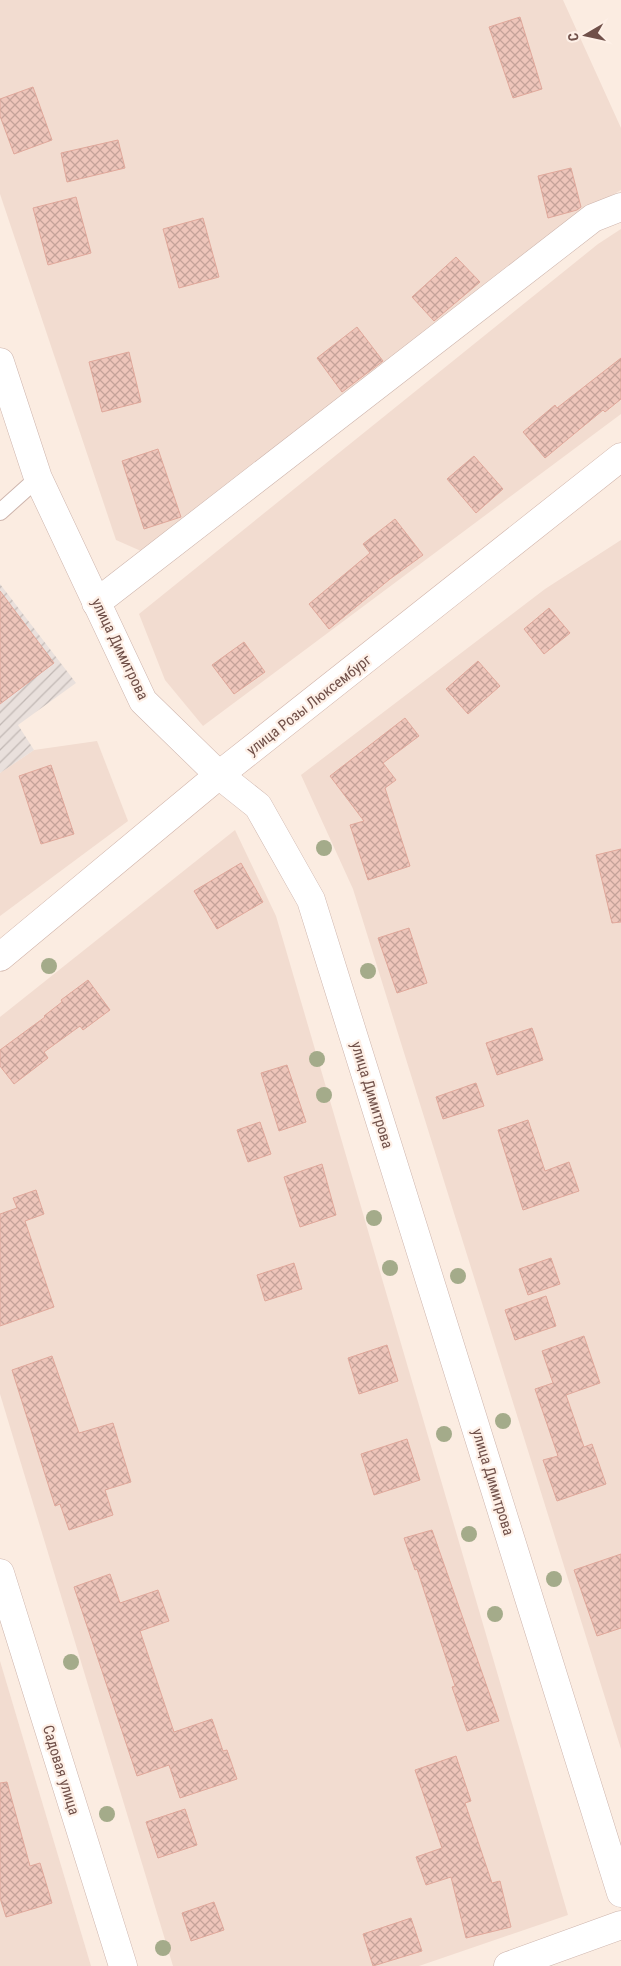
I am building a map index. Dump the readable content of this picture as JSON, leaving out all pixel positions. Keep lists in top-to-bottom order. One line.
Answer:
{"streets":{"street":["улица Димитрова","улица Розы Люксембург","Садовая улица"]},"crossings":[["улица Димитрова","улица Розы Люксембург"]],"north":"left"}
